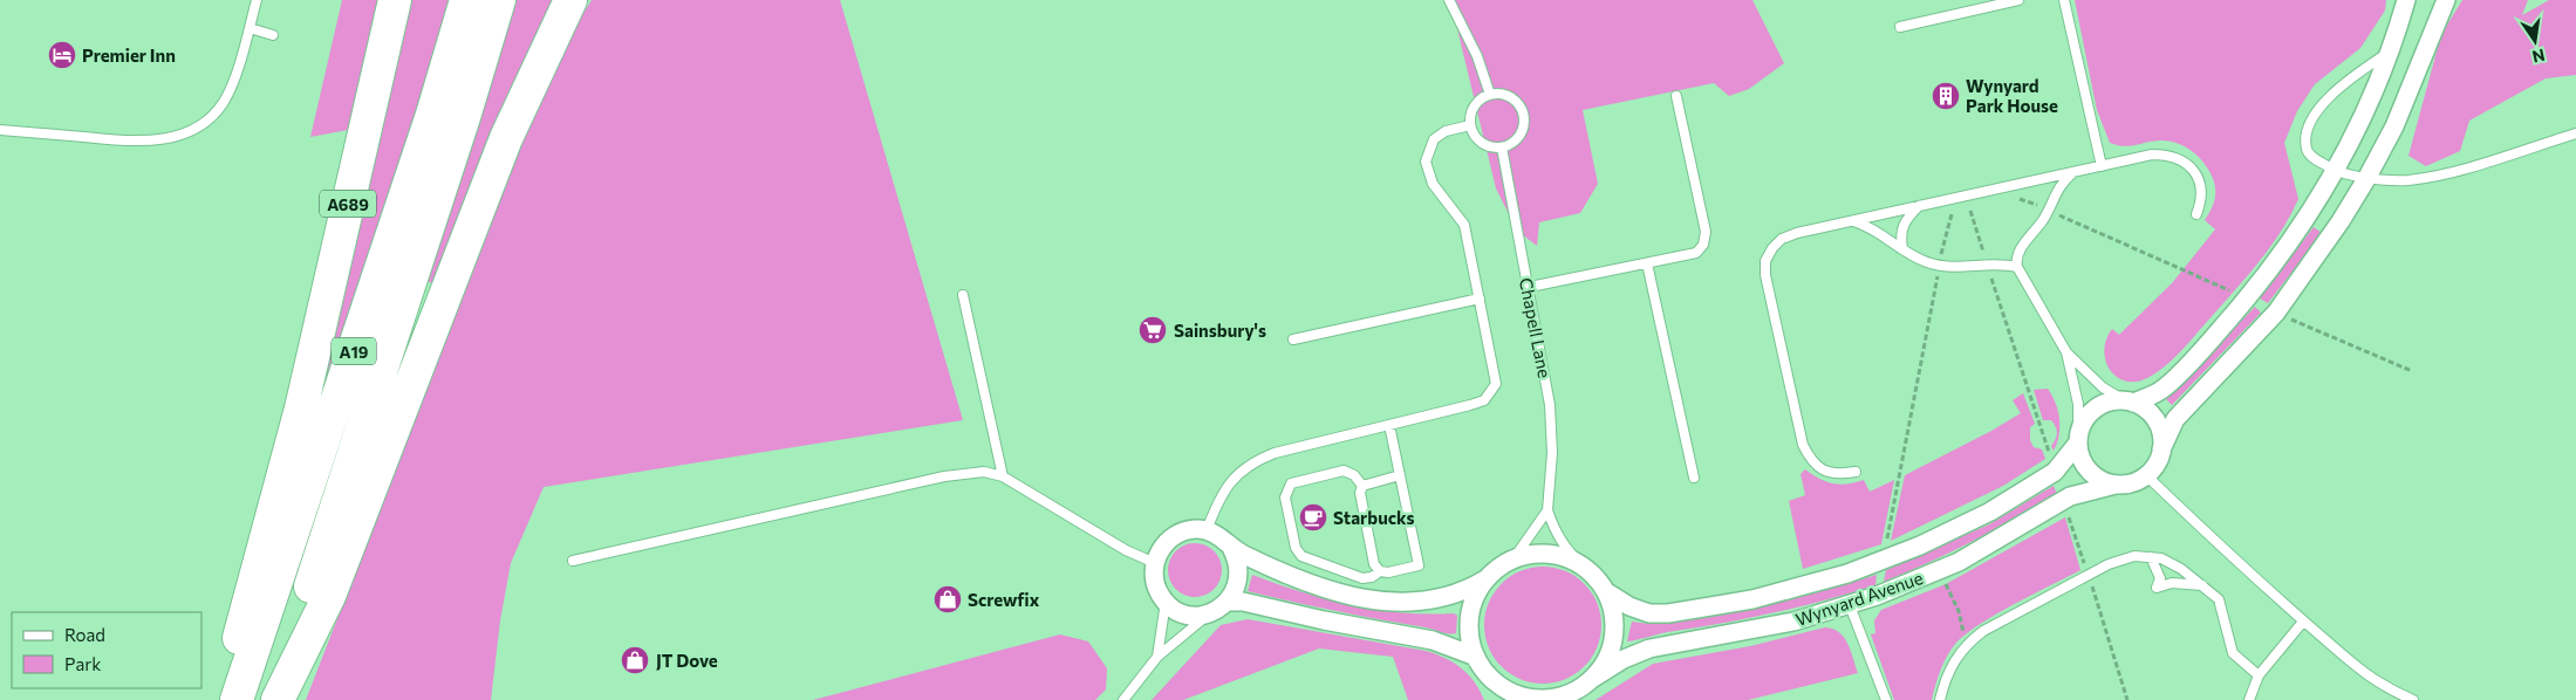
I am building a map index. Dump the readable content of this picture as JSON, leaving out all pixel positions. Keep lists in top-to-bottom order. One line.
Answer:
{"streets":{"highway":["A689","A19"],"street":["Wynyard Avenue"],"lane":["Chapell Lane"]},"crossings":[["Chapell Lane","Wynyard Avenue"]],"places":{"hotel":["Premier Inn"],"building":["Wynyard Park House"],"supermarket":["Sainsbury's"],"cafe":["Starbucks"],"shop":["Screwfix","JT Dove"]},"legend":["Road","Park"],"north":"bottom"}
